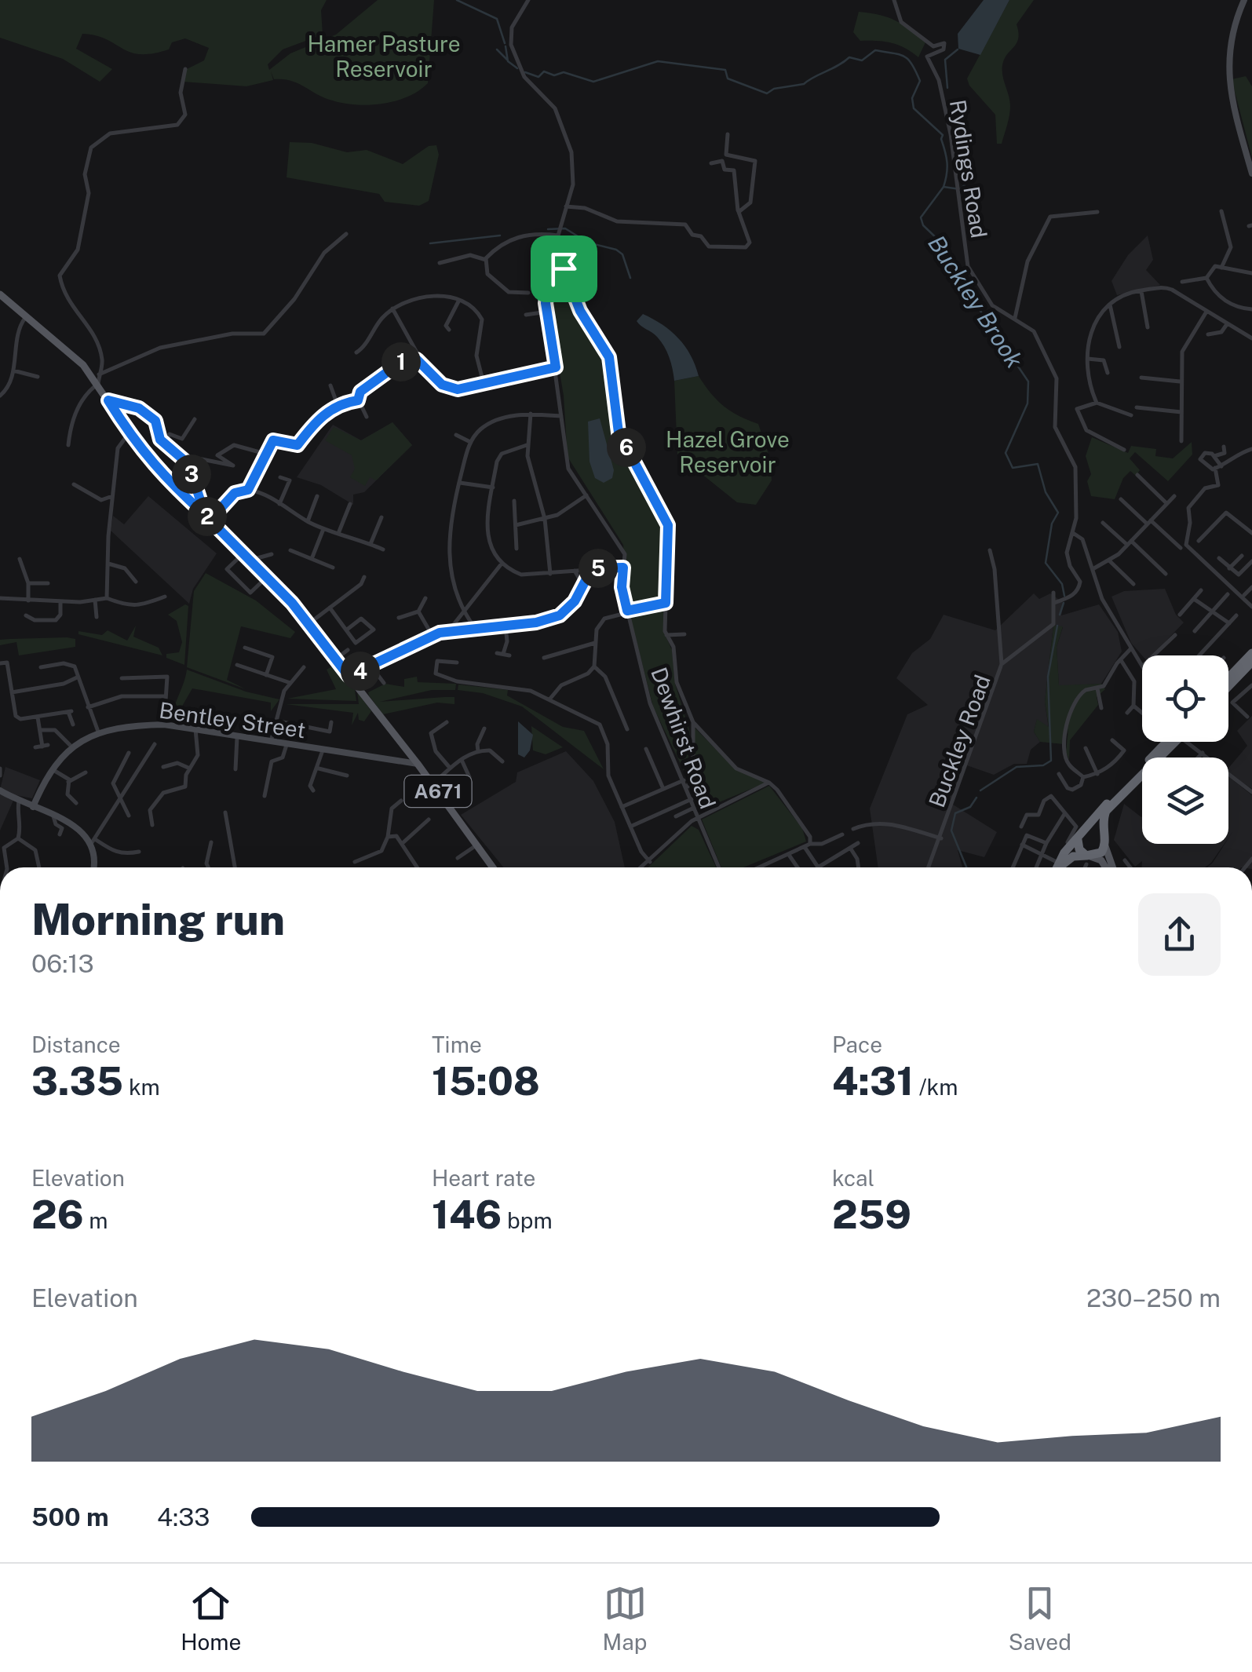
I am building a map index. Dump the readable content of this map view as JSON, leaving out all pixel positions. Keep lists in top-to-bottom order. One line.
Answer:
{"streets":{"main road":["A671"],"street":["Rydings Road","Bentley Street","Dewhirst Road","Buckley Road"]},"crossings":[["Rydings Road","Buckley Road"],["Bentley Street","A671"]],"water":["Buckley Brook"],"parks":["Hamer Pasture Reservoir","Hazel Grove Reservoir"],"page":{"pins":["1","6","3","2","5","4"],"heading":["Morning run","06:13"],"stats":[["Distance","3.35 km"],["Time","15:08"],["Pace","4:31 /km"],["Elevation","26 m"],["Heart rate","146 bpm"],["kcal","259"]],"chart":["Elevation","230–250 m"],"list":[{"name":"500 m","note":"4:33"}],"tabs":["Home","Map","Saved"]}}
